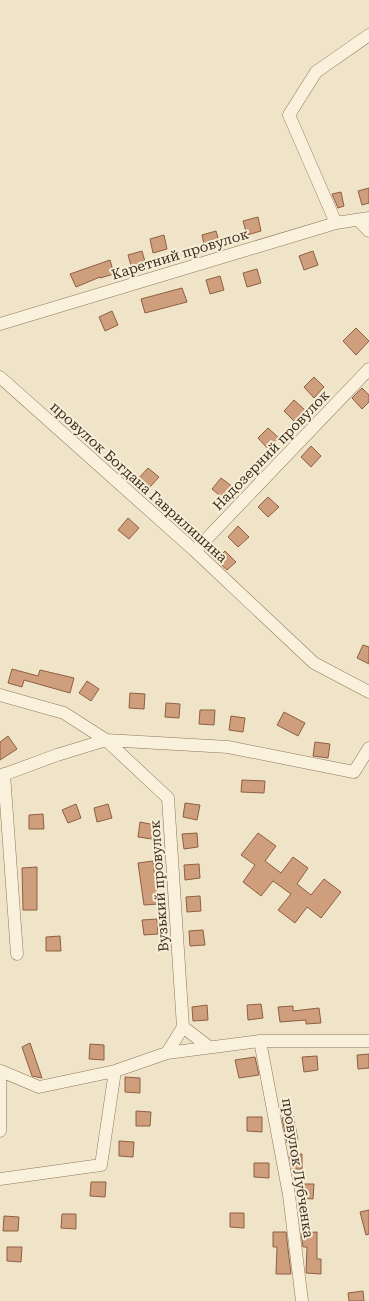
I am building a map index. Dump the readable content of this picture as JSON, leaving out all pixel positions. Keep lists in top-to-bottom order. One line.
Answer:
{"streets":{"street":["Каретний провулок","Надозерний провулок","провулок Богдана Гаврилишина","Вузький провулок","провулок Лубченка"]},"crossings":[["Надозерний провулок","провулок Богдана Гаврилишина"]]}
